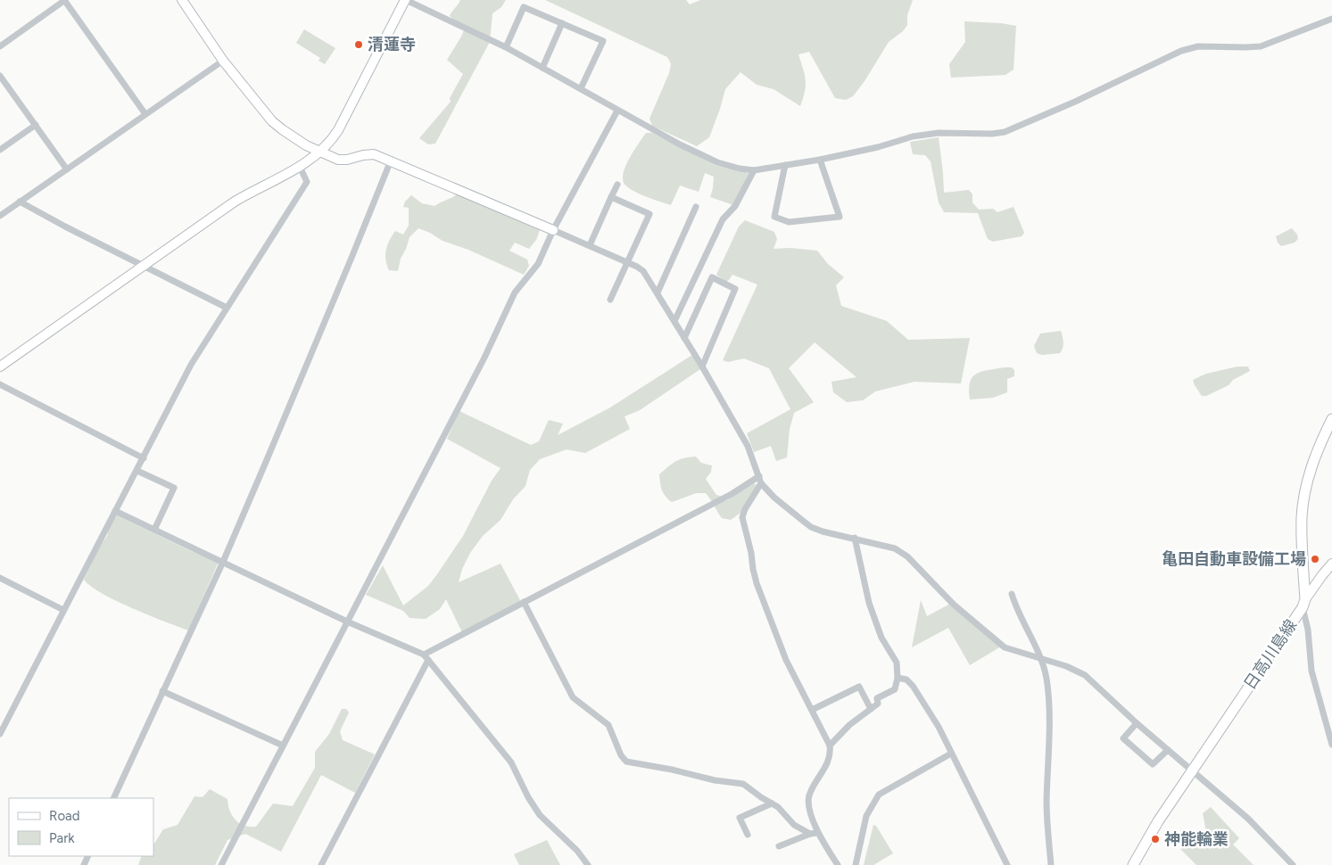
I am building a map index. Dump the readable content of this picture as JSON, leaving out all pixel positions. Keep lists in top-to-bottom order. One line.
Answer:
{"streets":{"main road":["日高川島線"]},"places":["清蓮寺","亀田自動車設備工場","神能輪業"],"legend":["Road","Park"]}
